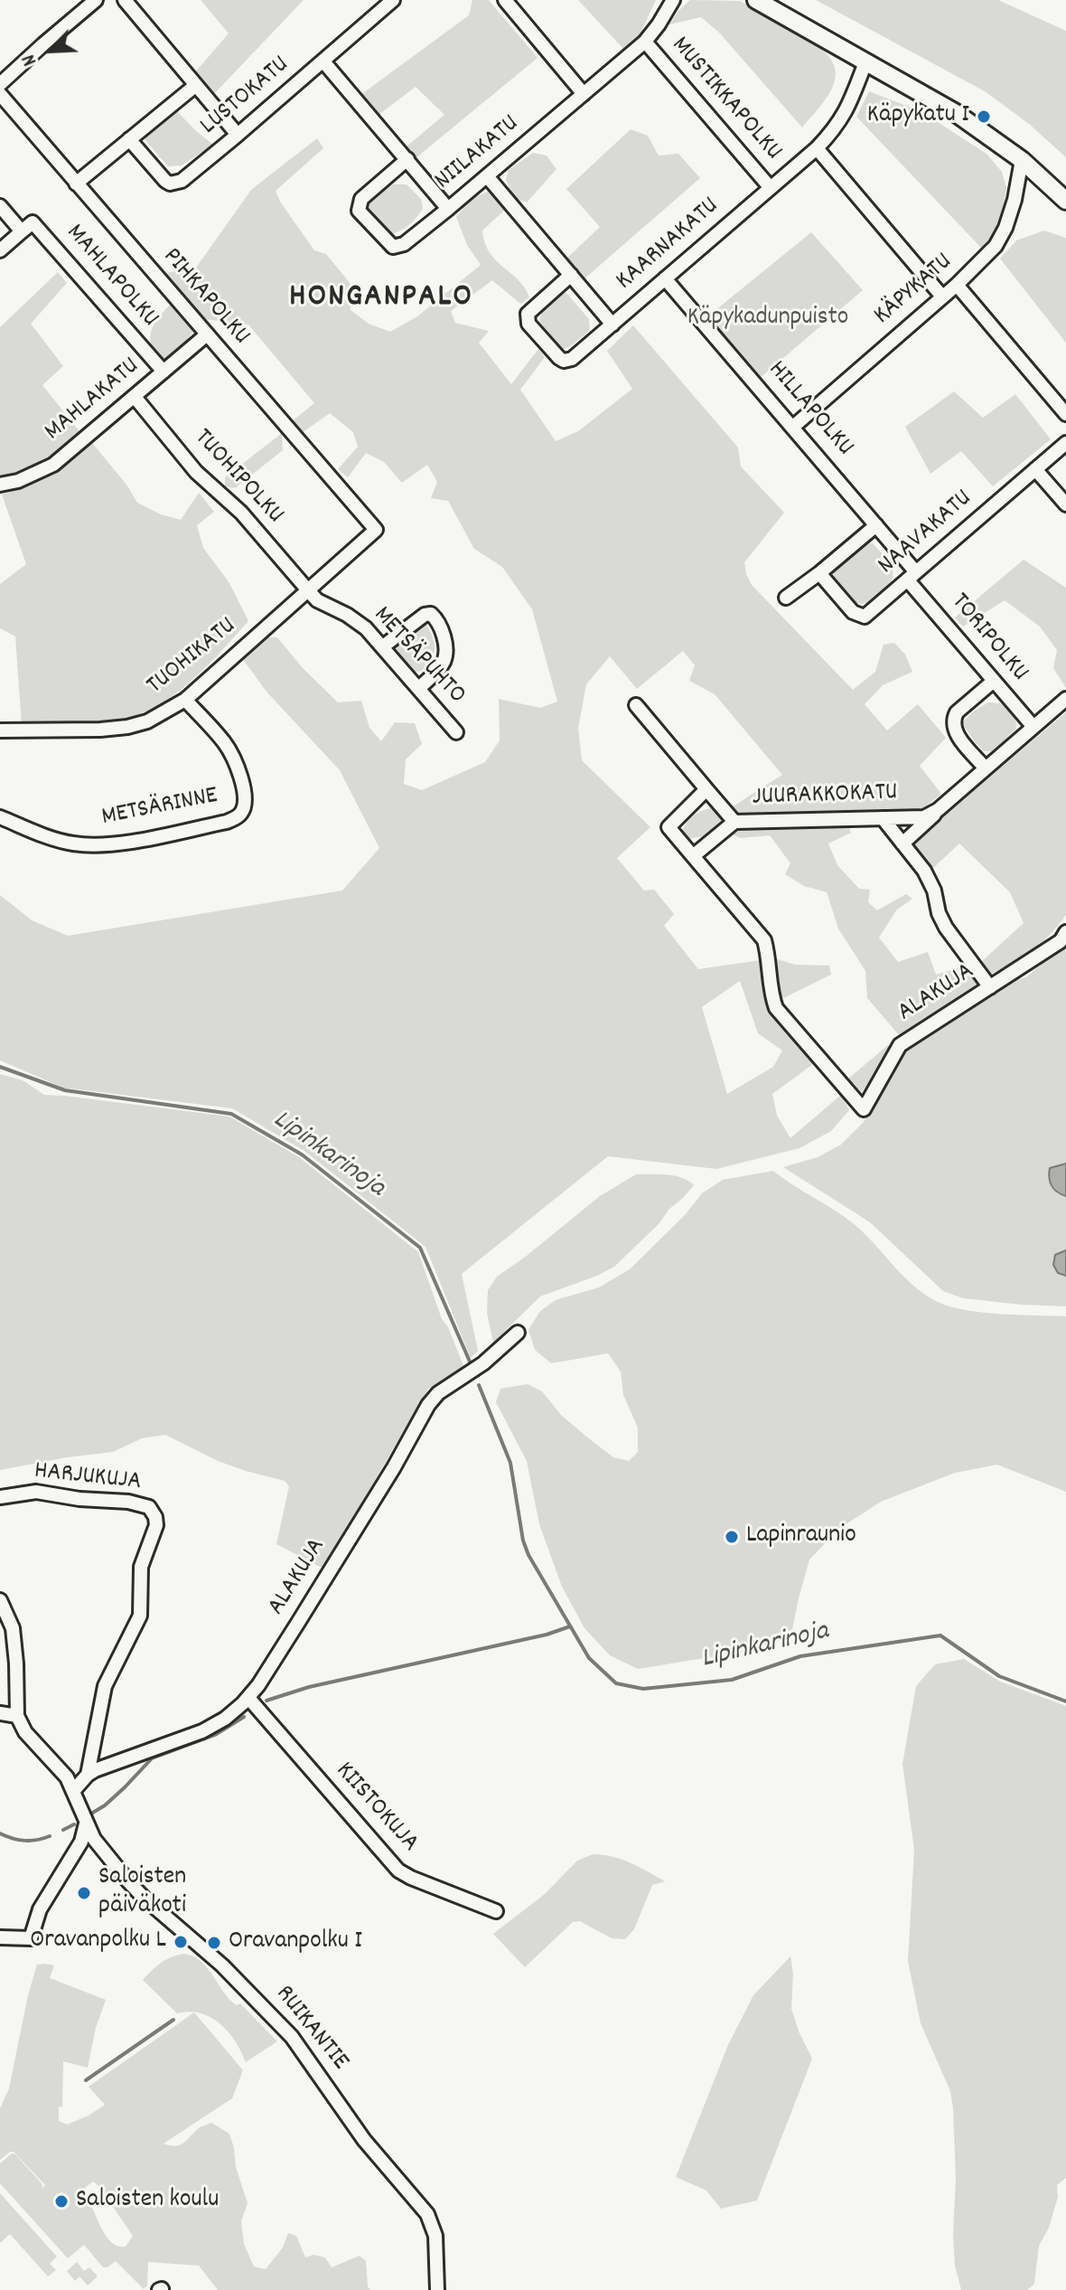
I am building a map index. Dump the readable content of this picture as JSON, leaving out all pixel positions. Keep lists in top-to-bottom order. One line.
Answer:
{"streets":{"street":["LUSTOKATU","MUSTIKKAPOLKU","NIILAKATU","KAARNAKATU","MAHLAPOLKU","KÄPYKATU","PIHKAPOLKU","MAHLAKATU","HILLAPOLKU","TUOHIPOLKU","NAAVAKATU","TORIPOLKU","METSÄPUHTO","TUOHIKATU","JUURAKKOKATU","METSÄRINNE","ALAKUJA","HARJUKUJA","KIISTOKUJA","RUIKANTIE"]},"crossings":[["MUSTIKKAPOLKU","NIILAKATU"],["MUSTIKKAPOLKU","KAARNAKATU"],["KAARNAKATU","HILLAPOLKU"],["MAHLAPOLKU","MAHLAKATU"],["KÄPYKATU","HILLAPOLKU"],["PIHKAPOLKU","MAHLAKATU"],["PIHKAPOLKU","TUOHIKATU"],["MAHLAKATU","TUOHIPOLKU"],["HILLAPOLKU","NAAVAKATU"],["HILLAPOLKU","TORIPOLKU"],["TUOHIPOLKU","METSÄPUHTO"],["TUOHIPOLKU","TUOHIKATU"],["NAAVAKATU","TORIPOLKU"],["TORIPOLKU","JUURAKKOKATU"],["METSÄPUHTO","TUOHIKATU"],["TUOHIKATU","METSÄRINNE"],["JUURAKKOKATU","ALAKUJA"],["ALAKUJA","HARJUKUJA"],["ALAKUJA","KIISTOKUJA"],["ALAKUJA","RUIKANTIE"]],"districts":["HONGANPALO"],"water":["Lipinkarinoja"],"parks":["Käpykadunpuisto"],"places":["Käpykatu I","Lapinraunio","Saloisten päiväkoti","Oravanpolku L","Oravanpolku I","Saloisten koulu"],"north":"bottom left"}
